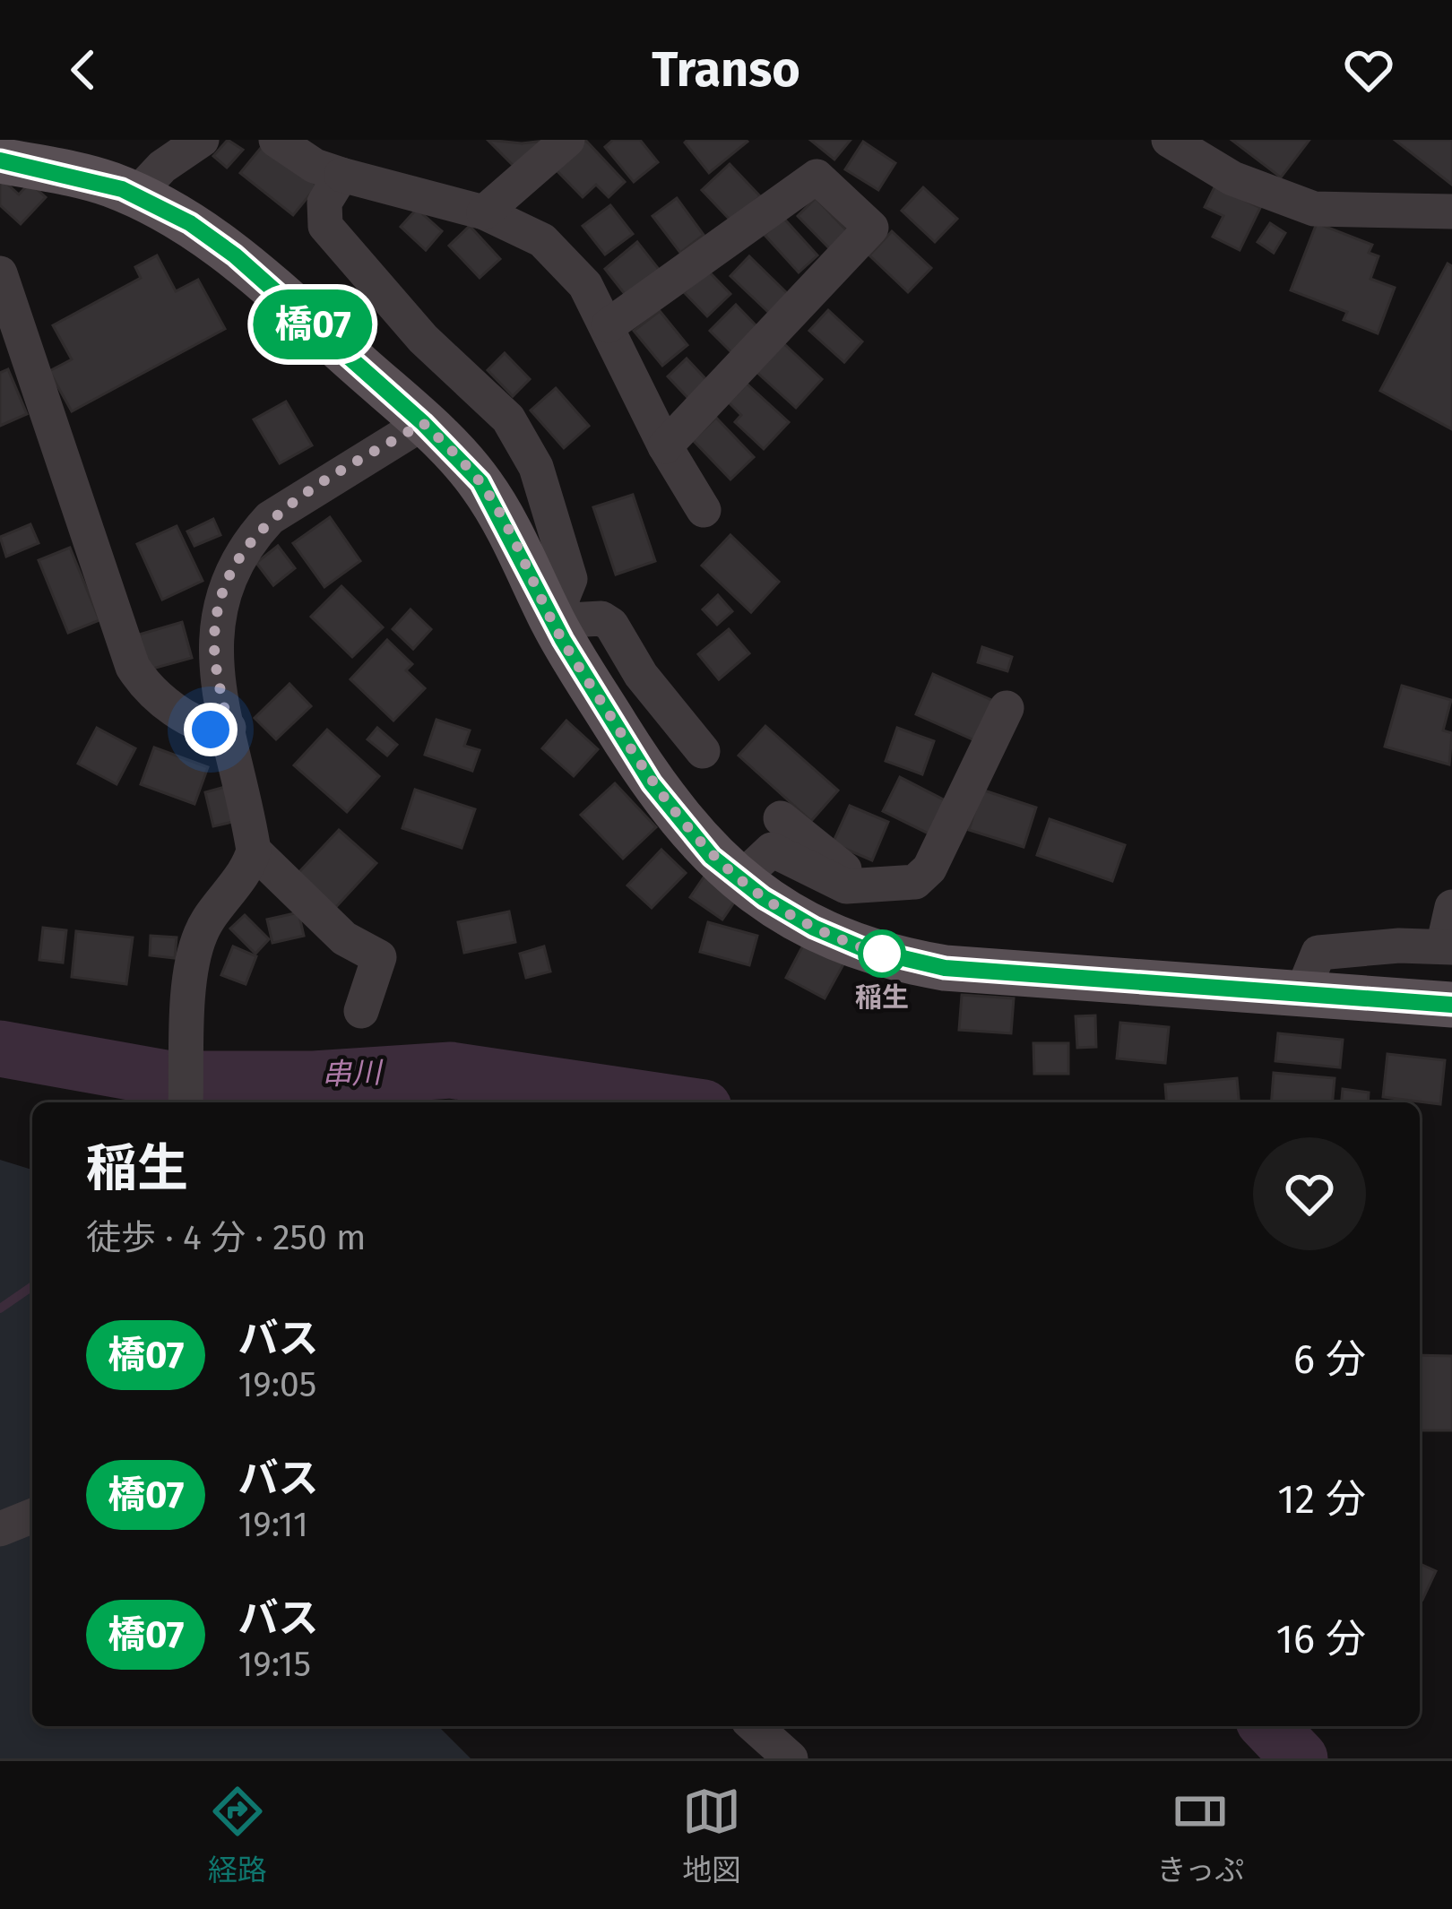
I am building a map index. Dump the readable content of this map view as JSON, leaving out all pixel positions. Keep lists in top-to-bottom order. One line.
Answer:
{"water":["串川"],"places":["稲生"],"lines":["bus line 橋07"],"page":{"header":"Transo","on_map":"橋07","heading":["稲生","徒歩 · 4 分 · 250 m"],"list":[{"mark":"橋07","name":"バス","note":"19:05","value":"6 分"},{"mark":"橋07","name":"バス","note":"19:11","value":"12 分"},{"mark":"橋07","name":"バス","note":"19:15","value":"16 分"}],"tabs":["経路","地図","きっぷ"]}}
